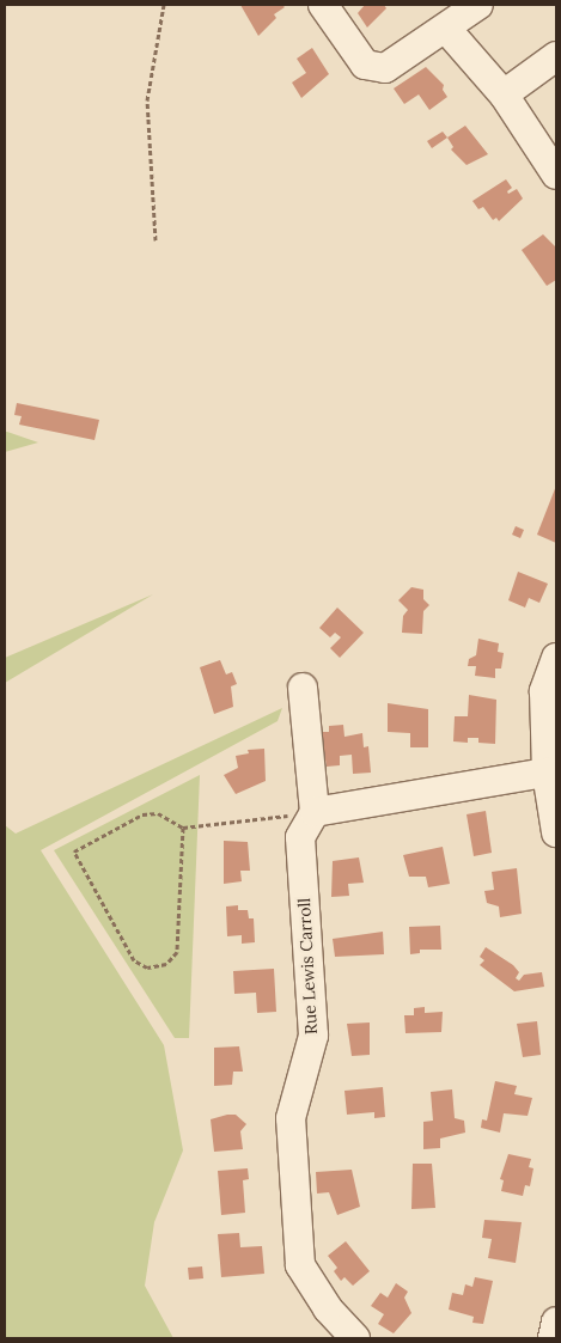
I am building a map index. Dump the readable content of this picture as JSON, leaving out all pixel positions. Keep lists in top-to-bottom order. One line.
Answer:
{"streets":{"street":["Rue Lewis Carroll"]}}
